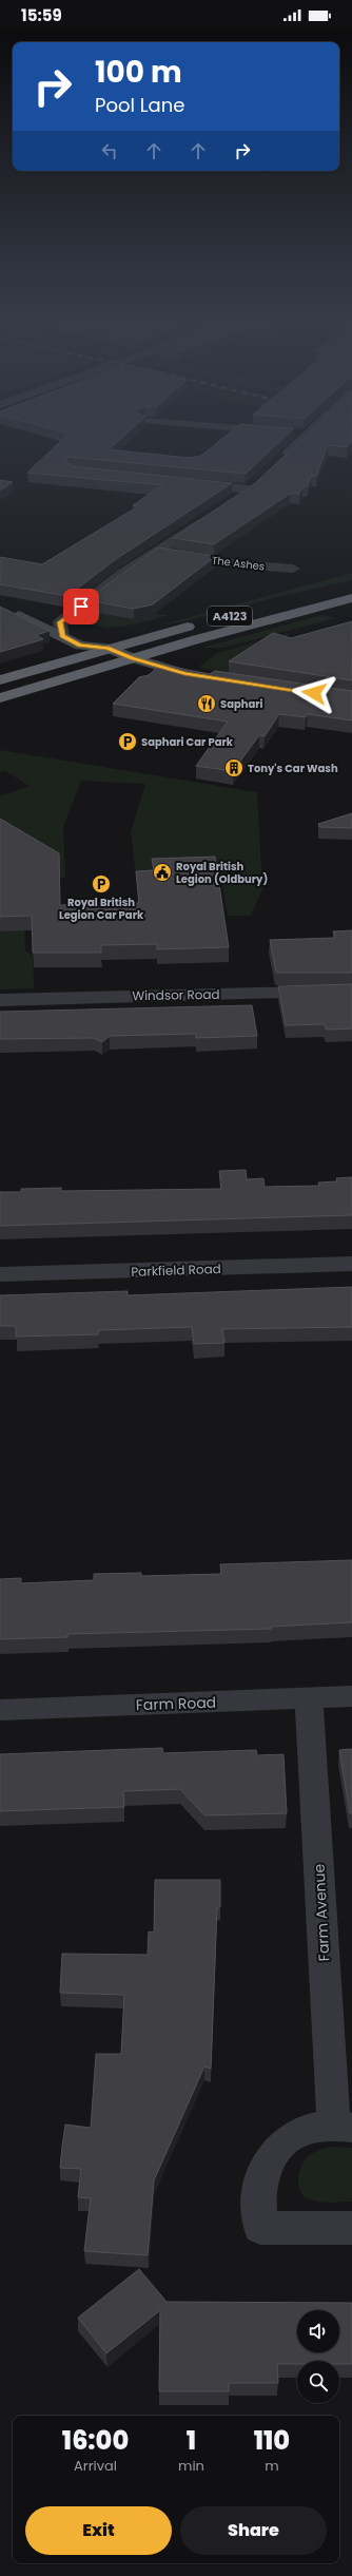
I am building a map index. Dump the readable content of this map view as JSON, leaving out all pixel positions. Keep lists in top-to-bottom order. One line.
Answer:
{"streets":{"highway":["A4123"],"street":["The Ashes","Windsor Road","Parkfield Road","Farm Road","Farm Avenue"]},"crossings":[["Farm Road","Farm Avenue"]],"places":{"restaurant":["Saphari"],"parking":["Saphari Car Park","Royal British Legion Car Park"],"building":["Tony's Car Wash"],"public building":["Royal British Legion (Oldbury)"]},"page":{"status":"15:59","turn":["100 m","Pool Lane"],"eta":["16:00","Arrival","1","min","110","m"],"buttons":["Exit","Share"]}}
